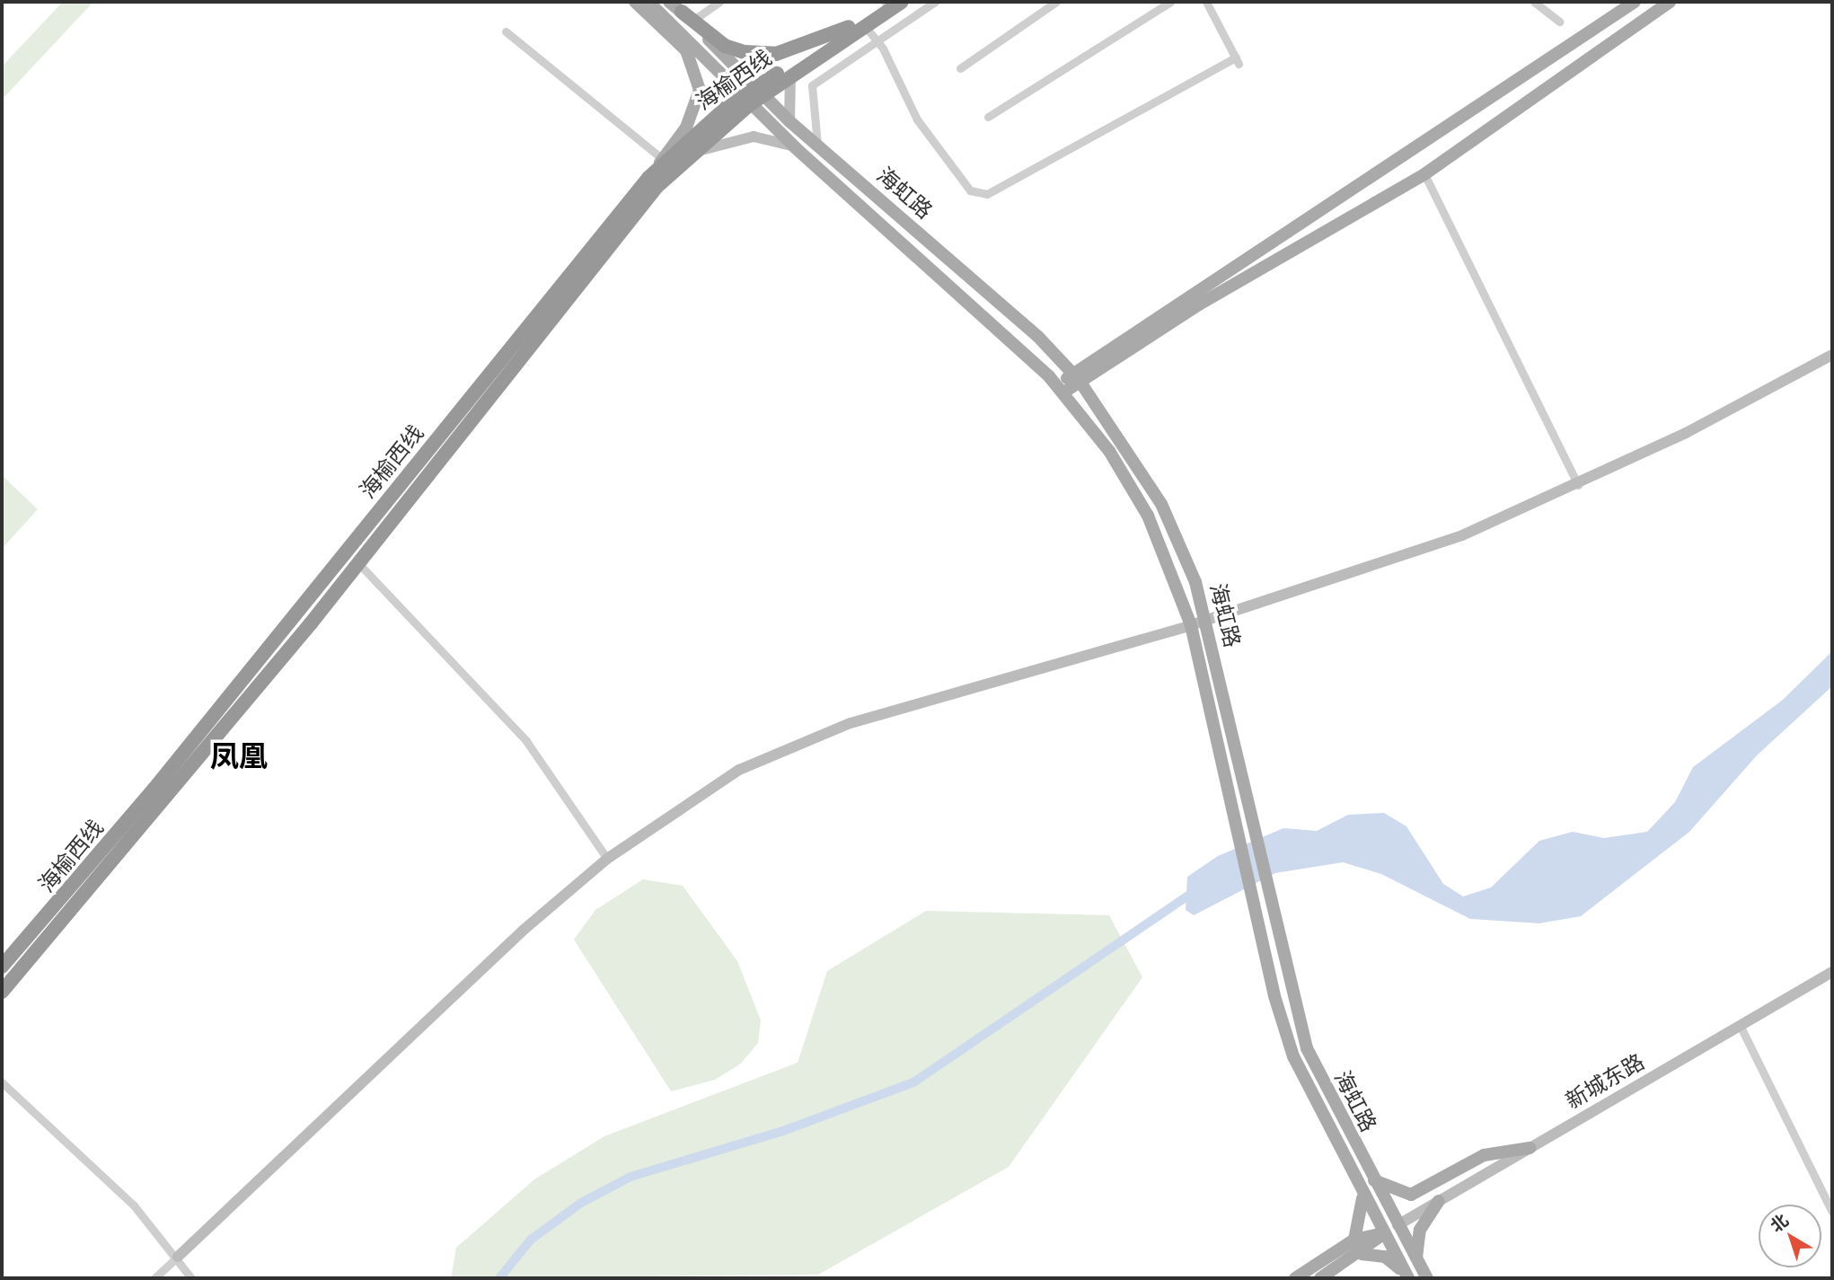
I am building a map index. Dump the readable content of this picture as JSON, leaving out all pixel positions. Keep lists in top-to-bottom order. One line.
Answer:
{"streets":{"highway":["海榆西线"],"main road":["海虹路"],"street":["新城东路"]},"crossings":[["海榆西线","海虹路"],["海虹路","新城东路"]],"districts":["凤凰"],"north":"top left"}
